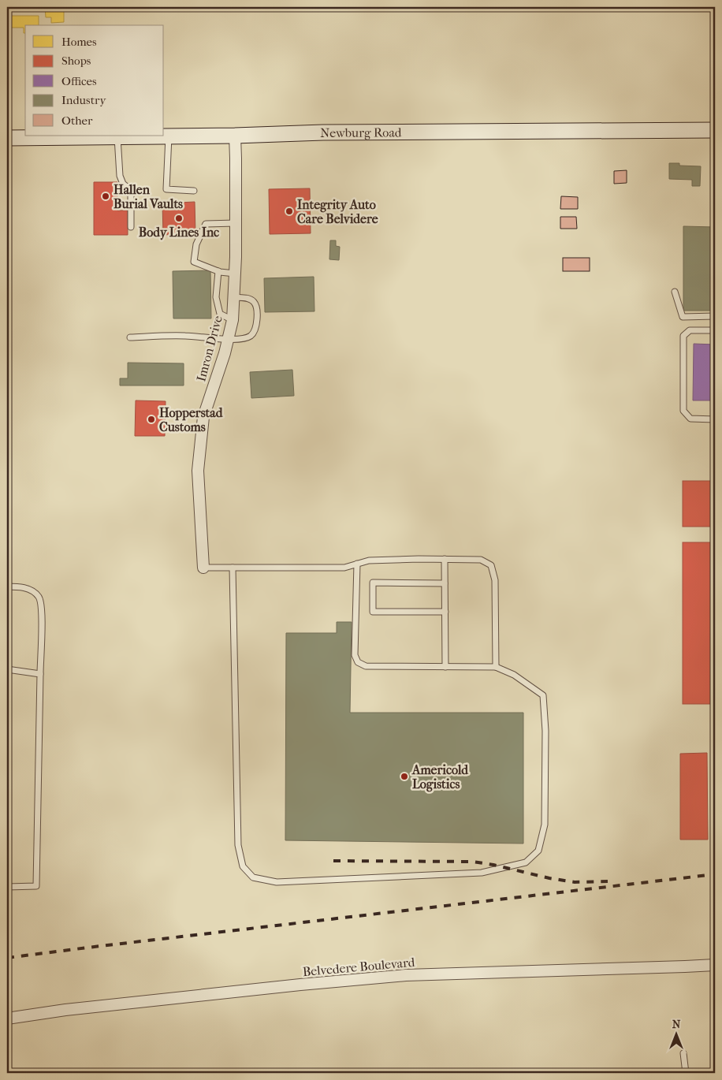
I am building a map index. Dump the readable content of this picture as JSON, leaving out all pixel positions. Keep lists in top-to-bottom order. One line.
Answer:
{"streets":{"main road":["Newburg Road"],"street":["Imron Drive","Belvedere Boulevard"]},"crossings":[["Newburg Road","Imron Drive"]],"places":["Hallen Burial Vaults","Integrity Auto Care Belvidere","Body Lines Inc","Hopperstad Customs","Americold Logistics"],"legend":["Homes","Shops","Offices","Industry","Other"],"north":"top"}
